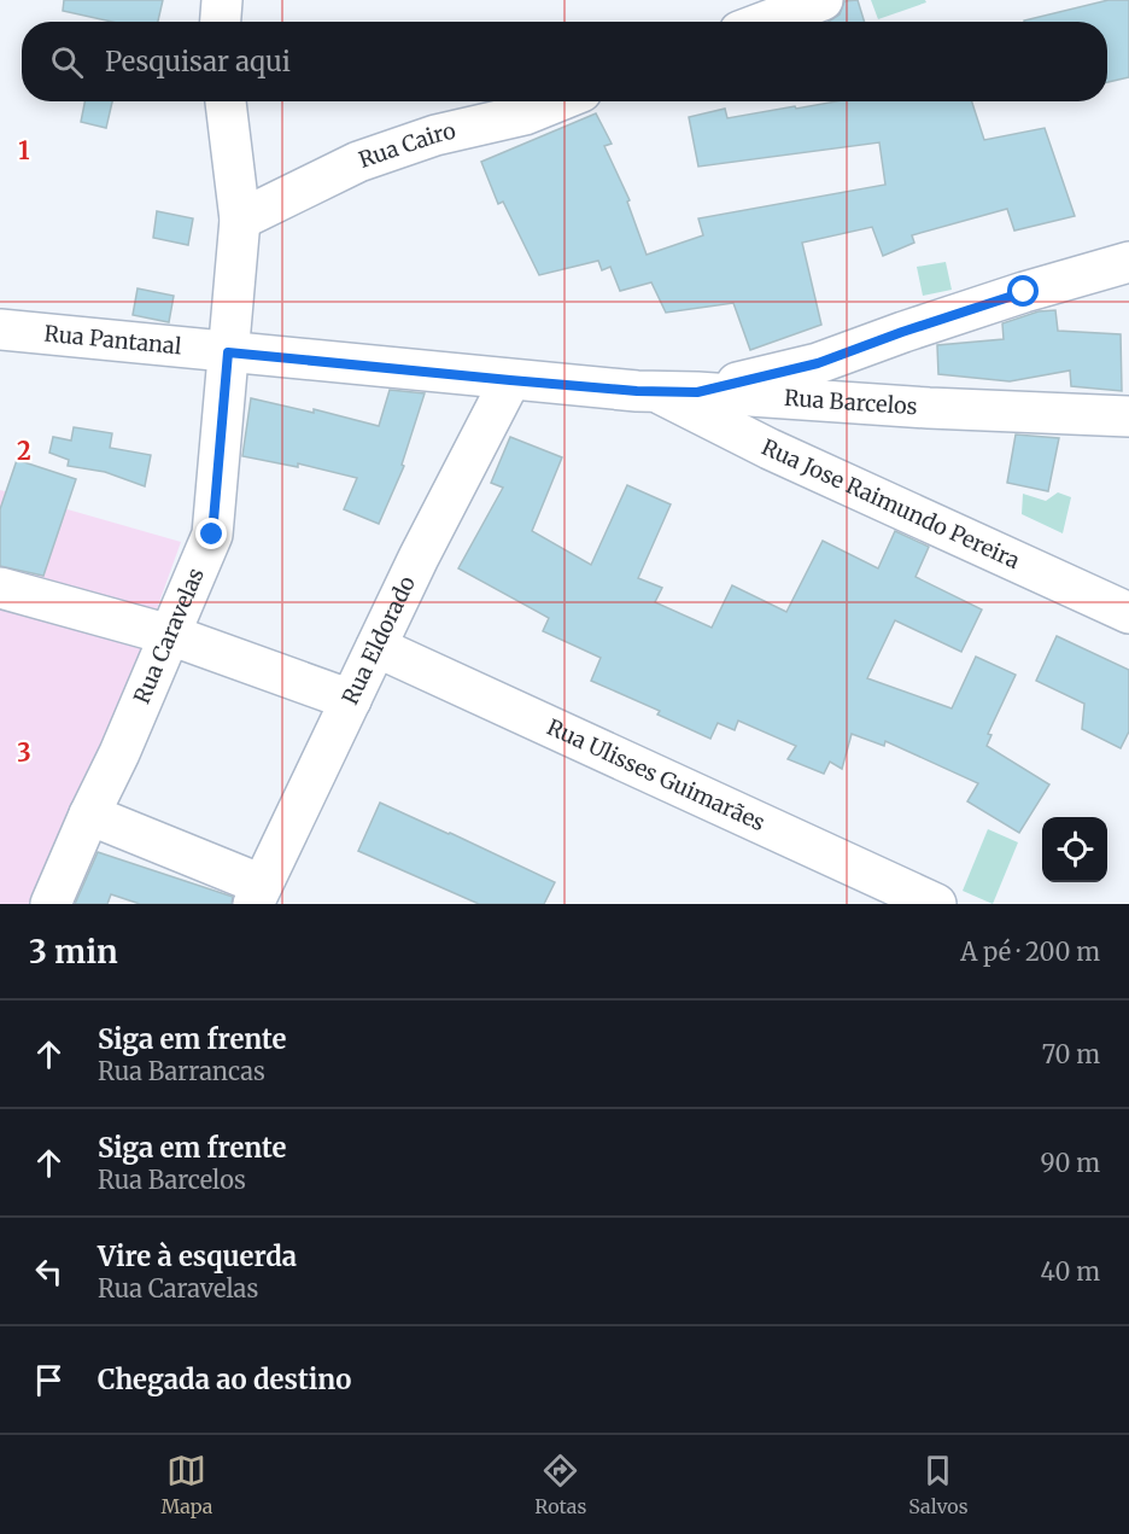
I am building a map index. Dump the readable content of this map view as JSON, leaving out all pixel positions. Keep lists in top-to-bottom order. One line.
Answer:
{"streets":{"street":["Rua Cairo","Rua Pantanal","Rua Barcelos","Rua Jose Raimundo Pereira","Rua Caravelas","Rua Eldorado","Rua Ulisses Guimarães"]},"crossings":[["Rua Cairo","Rua Caravelas"],["Rua Pantanal","Rua Barcelos"],["Rua Pantanal","Rua Caravelas"],["Rua Barcelos","Rua Jose Raimundo Pereira"],["Rua Barcelos","Rua Caravelas"],["Rua Barcelos","Rua Eldorado"],["Rua Eldorado","Rua Ulisses Guimarães"]],"page":{"search":"Pesquisar aqui","heading":["3 min","A pé · 200 m"],"list":[["Siga em frente","Rua Barrancas","70 m"],["Siga em frente","Rua Barcelos","90 m"],["Vire à esquerda","Rua Caravelas","40 m"],"Chegada ao destino"],"nav":["Mapa","Rotas","Salvos"]},"grid":{"rows":["1","2","3"]}}
